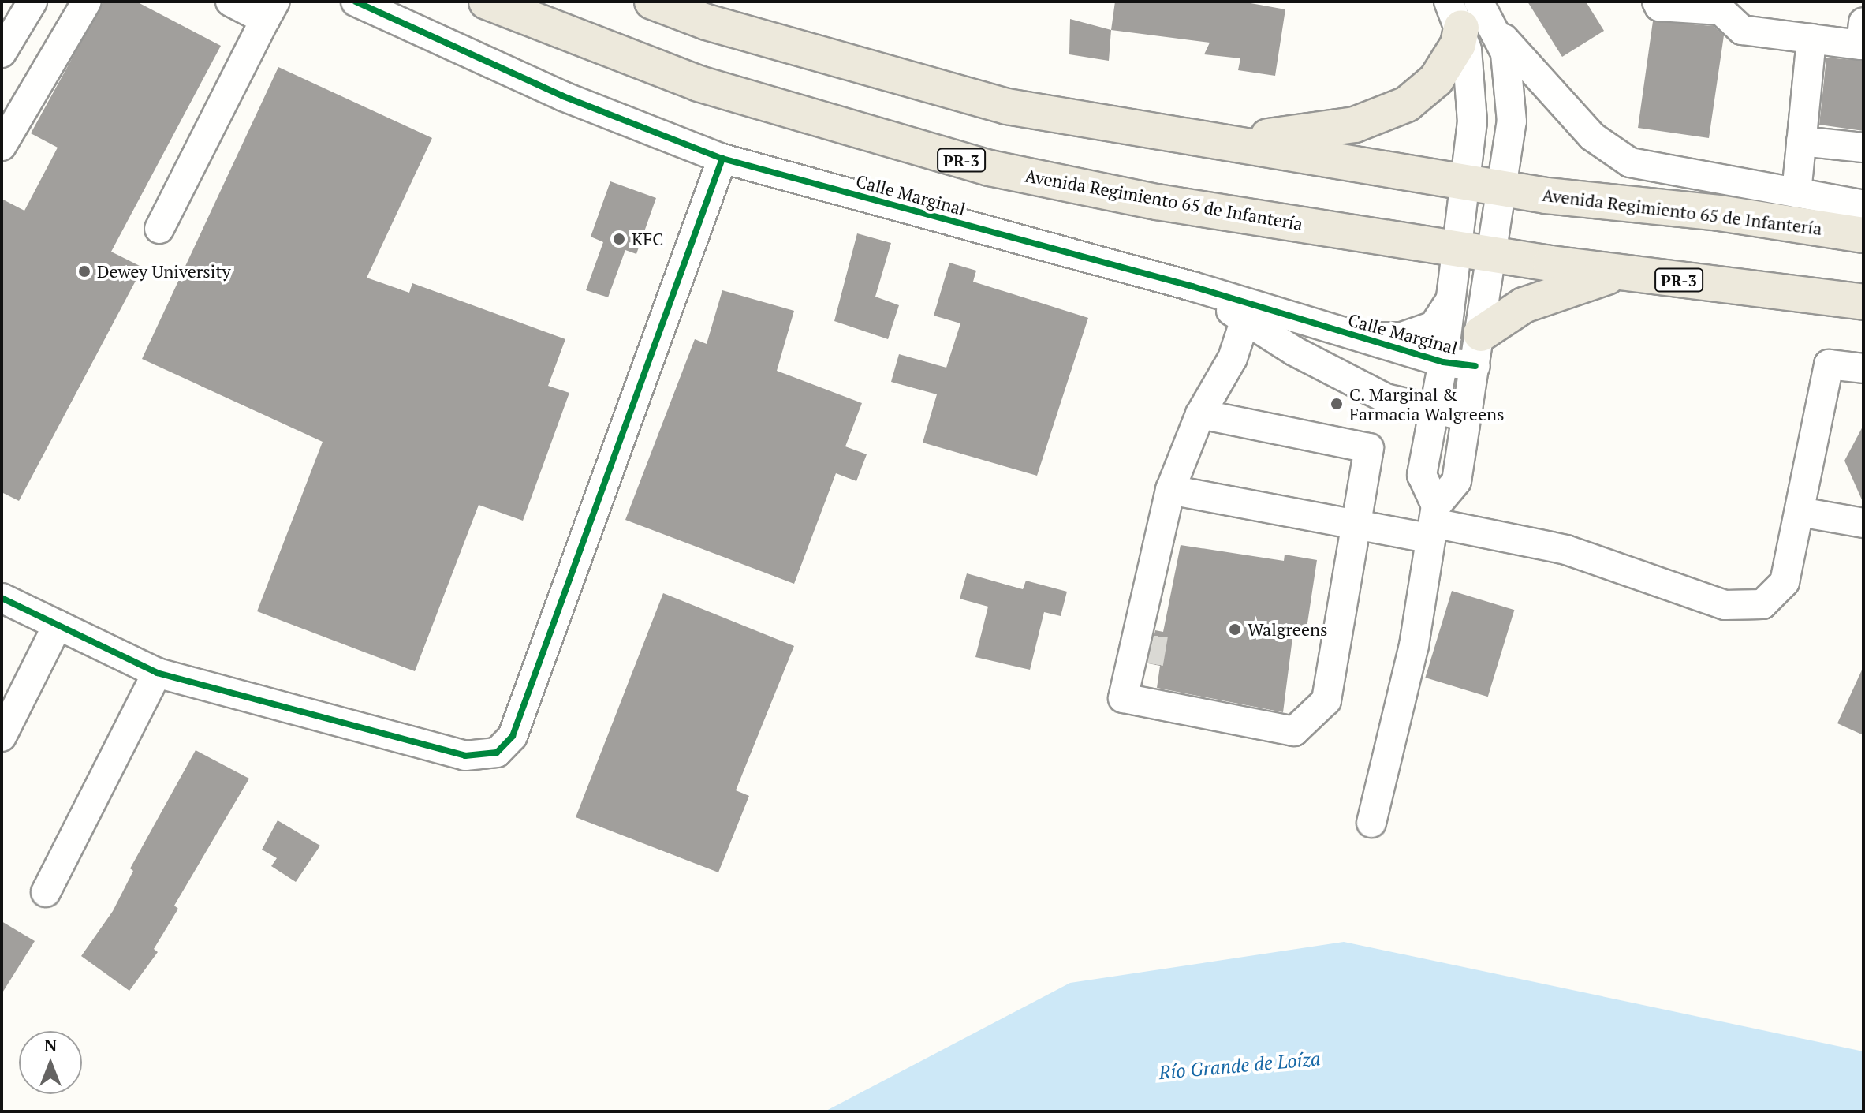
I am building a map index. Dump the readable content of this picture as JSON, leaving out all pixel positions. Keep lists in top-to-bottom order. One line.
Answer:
{"streets":{"main road":["PR-3","Avenida Regimiento 65 de Infantería"],"street":["Calle Marginal"]},"water":["Río Grande de Loíza"],"places":["KFC","Dewey University","C. Marginal & Farmacia Walgreens","Walgreens"],"north":"top"}
